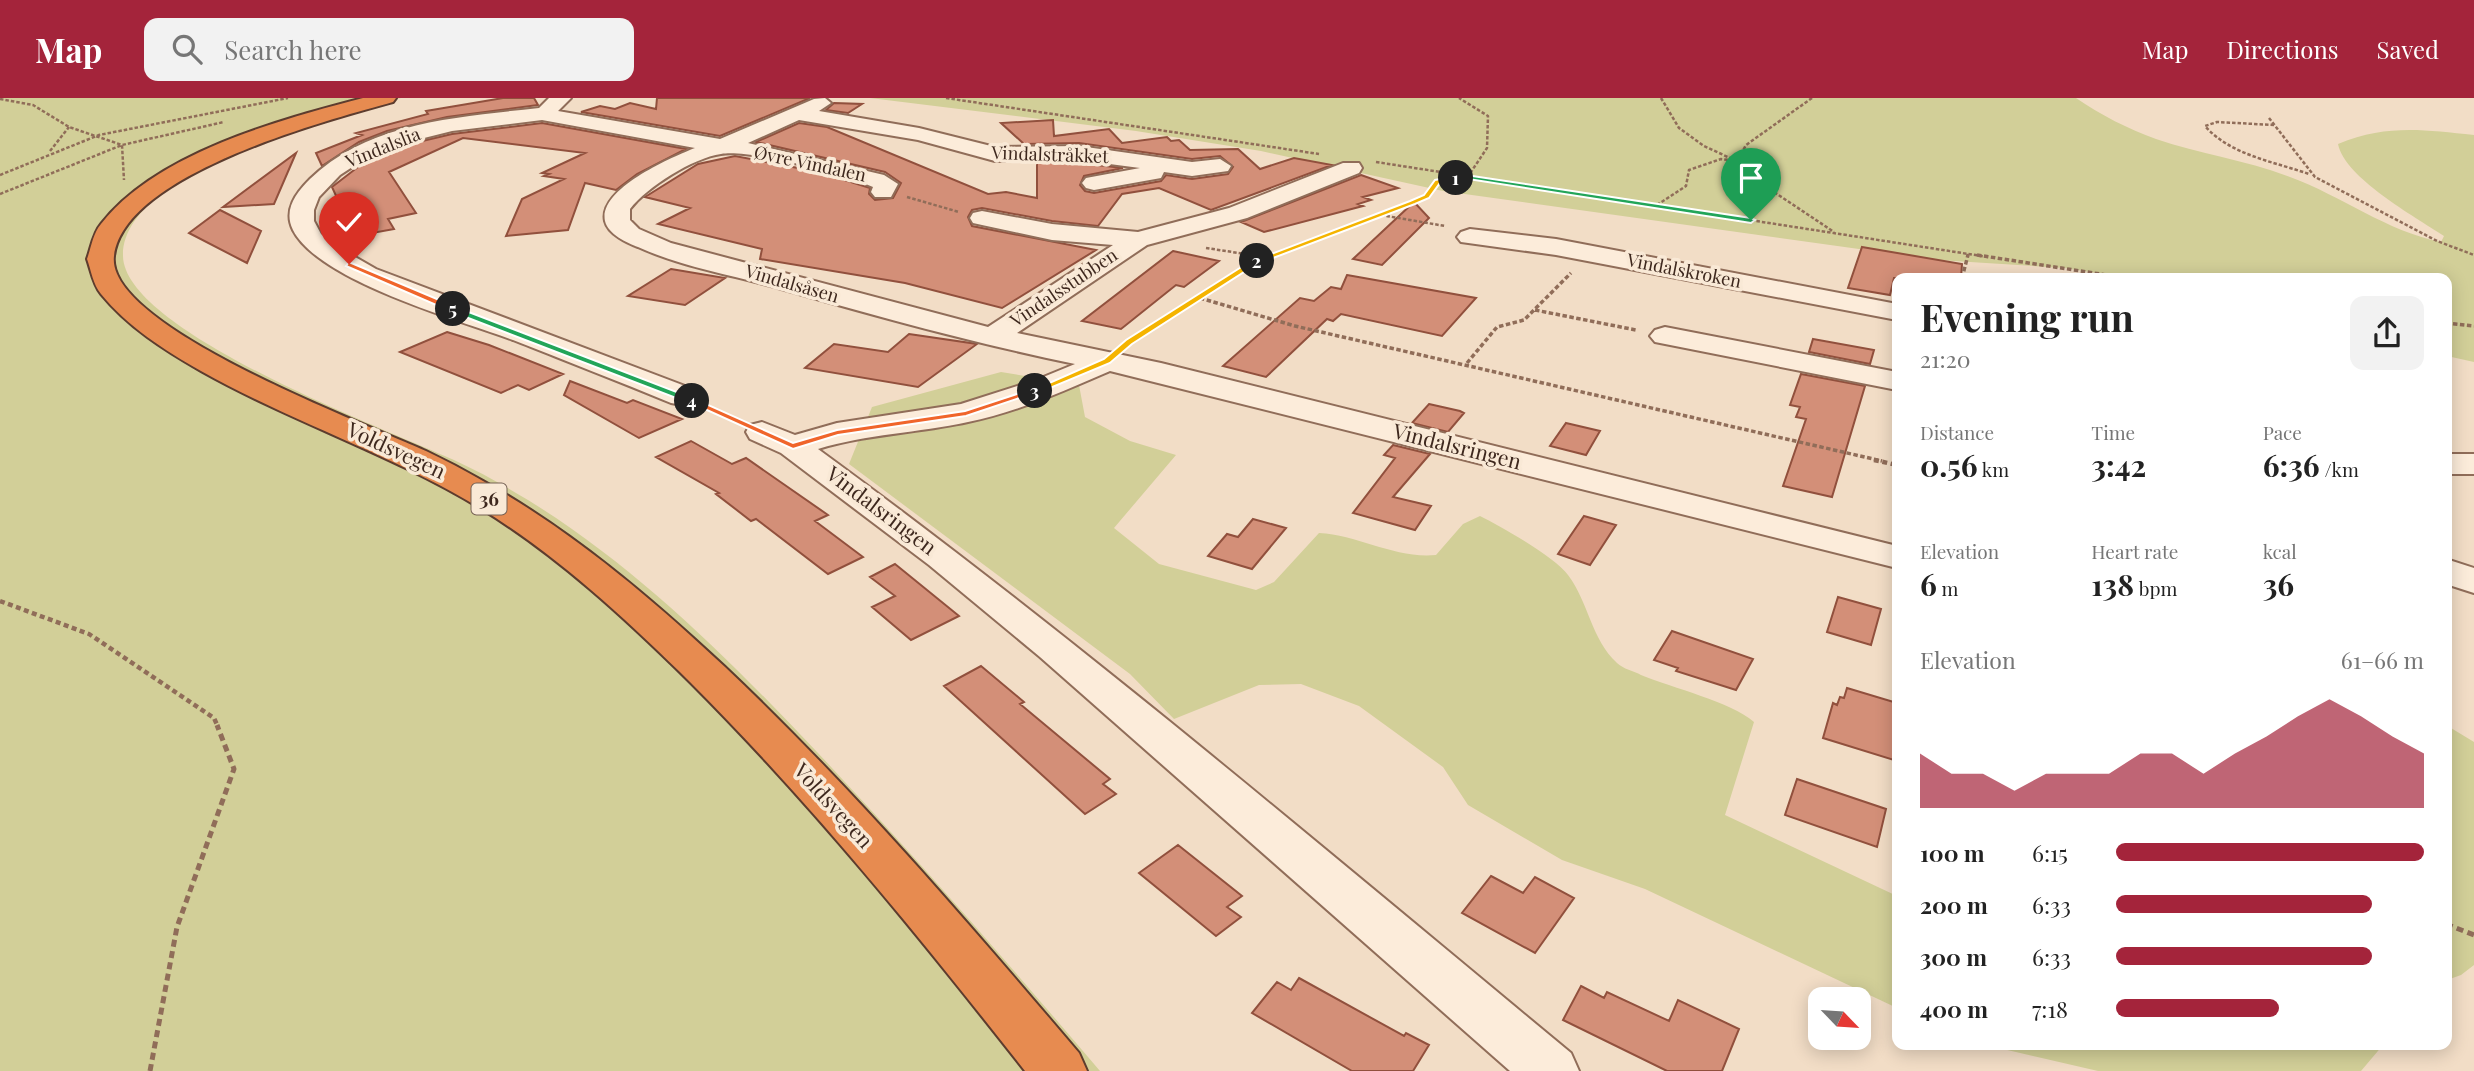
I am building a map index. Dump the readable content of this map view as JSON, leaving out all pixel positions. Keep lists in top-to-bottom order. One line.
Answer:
{"streets":{"highway":["Voldsvegen","36"],"street":["Vindalslia","Vindalstråkket","Øvre Vindalen","Vindalskroken","Vindalsåsen","Vindalsstubben","Vindalsringen"]},"crossings":[["Vindalstråkket","Vindalsåsen"],["Øvre Vindalen","Vindalsåsen"],["Vindalsåsen","Vindalsstubben"],["Vindalsåsen","Vindalsringen"]],"north":"bottom right","page":{"header":"Map","search":"Search here","nav":["Map","Directions","Saved"],"pins":["1","2","5","3","4"],"heading":["Evening run","21:20"],"stats":[["Distance","0.56 km"],["Time","3:42"],["Pace","6:36 /km"],["Elevation","6 m"],["Heart rate","138 bpm"],["kcal","36"]],"chart":["Elevation","61–66 m"],"list":[{"name":"100 m","note":"6:15"},{"name":"200 m","note":"6:33"},{"name":"300 m","note":"6:33"},{"name":"400 m","note":"7:18"}]}}
